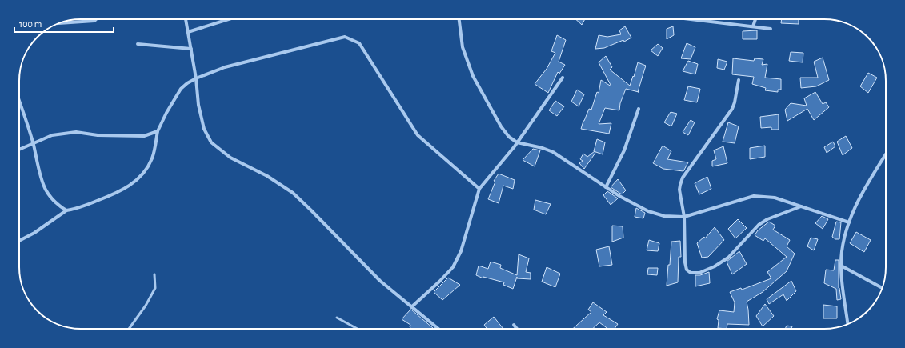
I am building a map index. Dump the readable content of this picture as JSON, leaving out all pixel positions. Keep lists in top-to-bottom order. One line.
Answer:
{"scale_bar":"100 m"}
